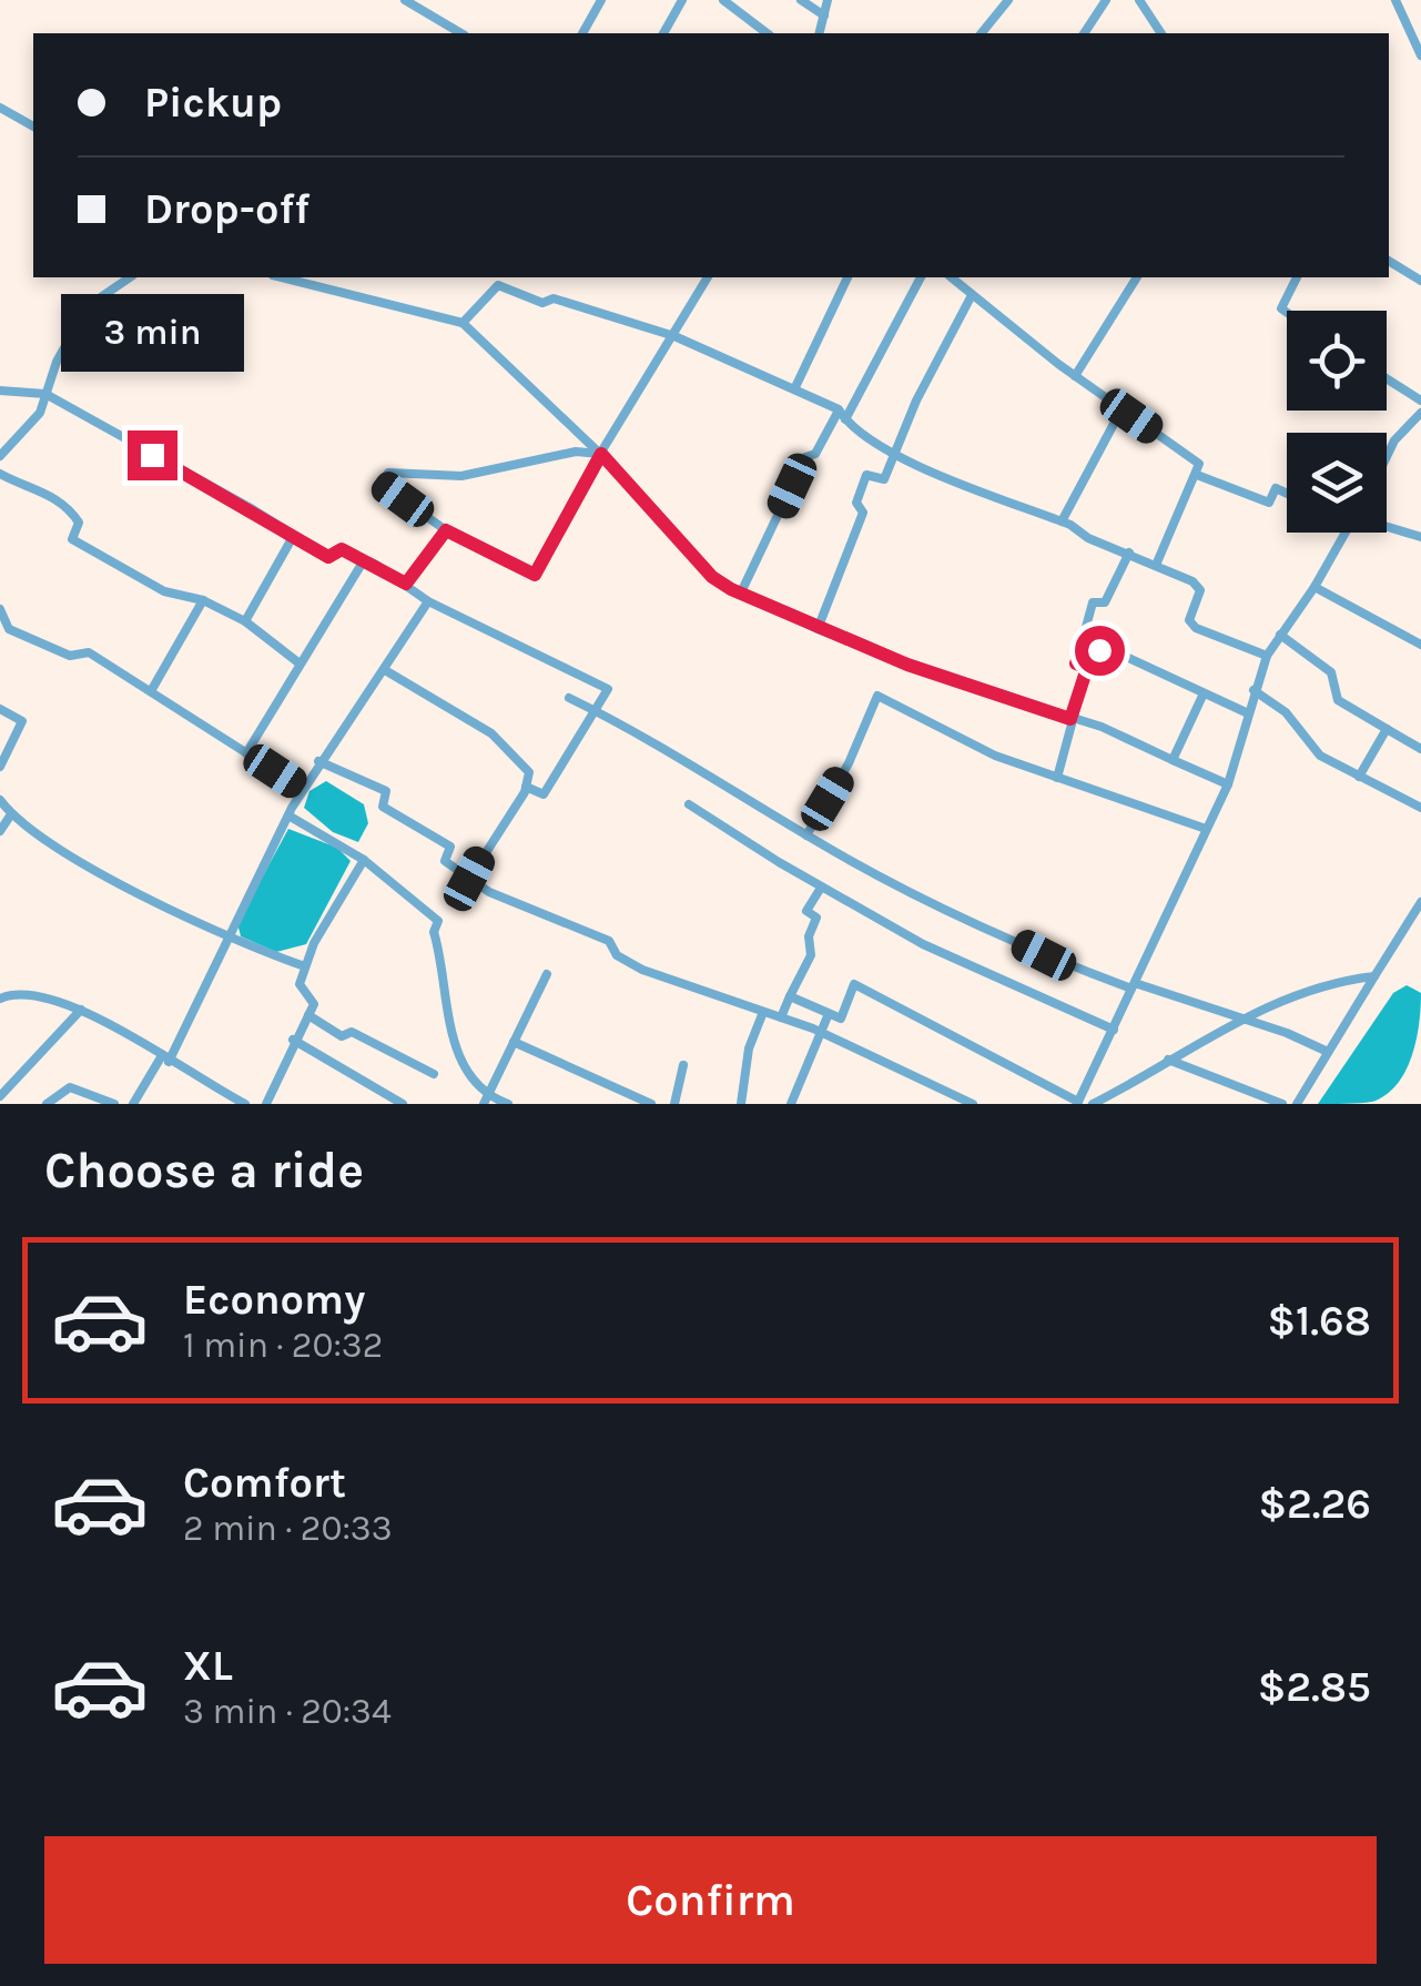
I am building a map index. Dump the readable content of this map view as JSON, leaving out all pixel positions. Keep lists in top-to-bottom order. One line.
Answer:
{"page":{"banner":["Pickup","Drop-off"],"bubble":"3 min","heading":"Choose a ride","list":[{"name":"Economy","note":"1 min · 20:32","value":"$1.68"},{"name":"Comfort","note":"2 min · 20:33","value":"$2.26"},{"name":"XL","note":"3 min · 20:34","value":"$2.85"}],"buttons":"Confirm"}}
